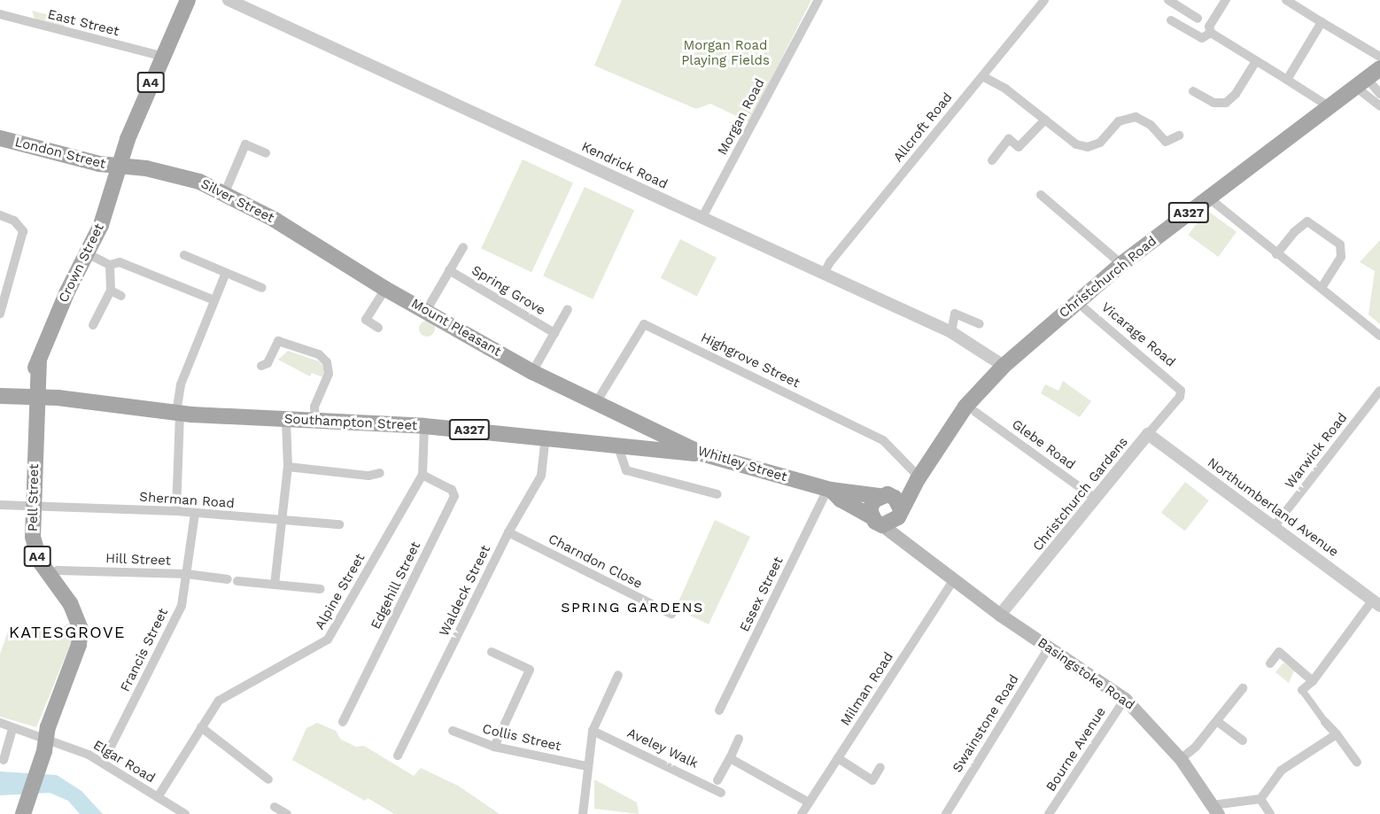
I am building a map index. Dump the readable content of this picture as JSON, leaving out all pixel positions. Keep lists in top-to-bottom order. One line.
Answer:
{"streets":{"main road":["A4","London Street","Silver Street","A327","Crown Street","Christchurch Road","Mount Pleasant","Southampton Street","Whitley Street","Pell Street","Basingstoke Road"],"street":["East Street","Morgan Road","Allcroft Road","Kendrick Road","Spring Grove","Vicarage Road","Highgrove Street","Glebe Road","Warwick Road","Christchurch Gardens","Sherman Road","Northumberland Avenue","Hill Street","Charndon Close","Edgehill Street","Waldeck Street","Alpine Street","Essex Street","Francis Street","Milman Road","Swainstone Road","Collis Street","Aveley Walk","Bourne Avenue","Elgar Road"]},"crossings":[["East Street","A4"],["A4","London Street"],["A4","Silver Street"],["A4","Crown Street"],["A4","Pell Street"],["A4","Elgar Road"],["Morgan Road","Kendrick Road"],["Allcroft Road","Kendrick Road"],["London Street","Silver Street"],["London Street","Crown Street"],["Kendrick Road","Christchurch Road"],["Silver Street","Crown Street"],["Silver Street","Mount Pleasant"],["Crown Street","Southampton Street"],["Crown Street","Pell Street"],["Christchurch Road","Vicarage Road"],["Christchurch Road","Highgrove Street"],["Christchurch Road","Whitley Street"],["Mount Pleasant","Highgrove Street"],["Mount Pleasant","Whitley Street"],["Vicarage Road","Christchurch Gardens"],["Highgrove Street","Whitley Street"],["Southampton Street","Whitley Street"],["Southampton Street","Pell Street"],["Southampton Street","Waldeck Street"],["Southampton Street","Alpine Street"],["Glebe Road","Christchurch Gardens"],["Warwick Road","Northumberland Avenue"],["Whitley Street","Essex Street"],["Whitley Street","Basingstoke Road"],["Whitley Street","Milman Road"],["Christchurch Gardens","Northumberland Avenue"],["Christchurch Gardens","Basingstoke Road"],["Pell Street","Sherman Road"],["Pell Street","Hill Street"],["Pell Street","Elgar Road"],["Sherman Road","Francis Street"],["Hill Street","Francis Street"],["Charndon Close","Waldeck Street"],["Edgehill Street","Alpine Street"],["Alpine Street","Elgar Road"],["Francis Street","Elgar Road"],["Basingstoke Road","Milman Road"],["Basingstoke Road","Swainstone Road"],["Basingstoke Road","Bourne Avenue"]],"districts":["SPRING GARDENS","KATESGROVE"],"parks":["Morgan Road Playing Fields"]}
